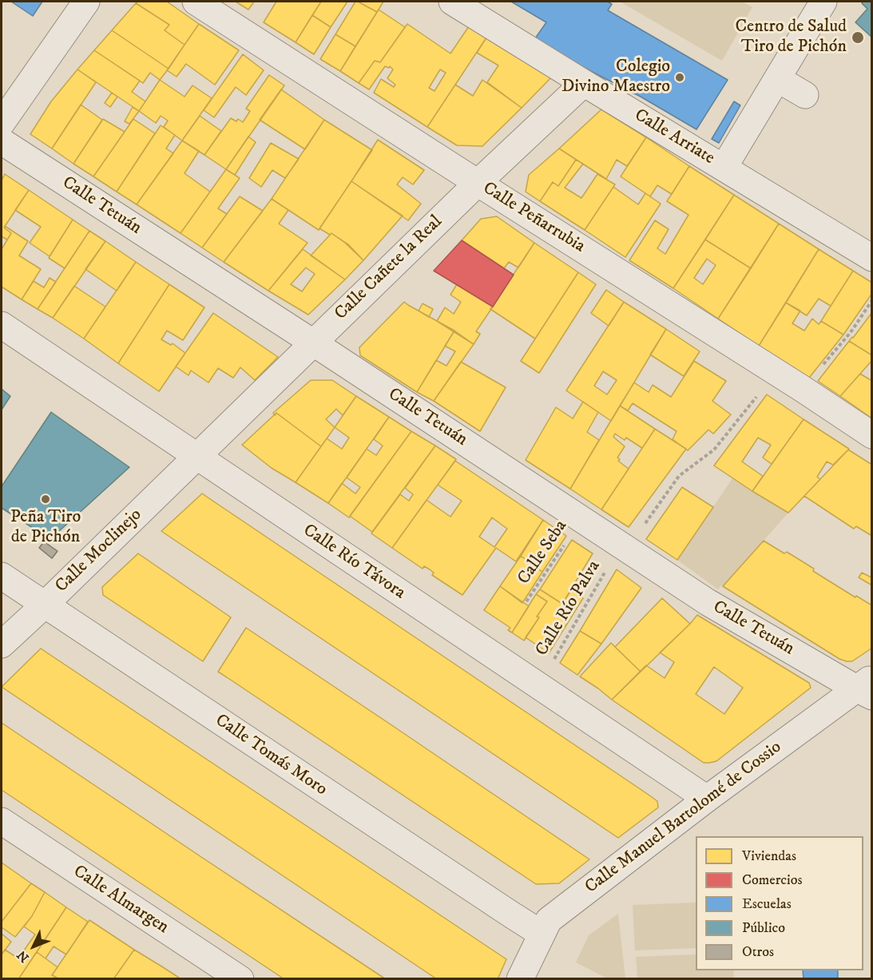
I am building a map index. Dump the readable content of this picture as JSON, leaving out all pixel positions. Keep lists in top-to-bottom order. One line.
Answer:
{"streets":{"street":["Calle Arriate","Calle Tetuán","Calle Peñarrubia","Calle Cañete la Real","Calle Moclinejo","Calle Río Távora","Calle Tomás Moro","Calle Manuel Bartolomé de Cossio","Calle Almargen"],"path":["Calle Seba","Calle Río Palva"]},"crossings":[["Calle Arriate","Calle Cañete la Real"],["Calle Tetuán","Calle Cañete la Real"],["Calle Tetuán","Calle Seba"],["Calle Tetuán","Calle Río Palva"],["Calle Tetuán","Calle Manuel Bartolomé de Cossio"],["Calle Peñarrubia","Calle Cañete la Real"],["Calle Peñarrubia","Calle Río Palva"],["Calle Cañete la Real","Calle Moclinejo"],["Calle Cañete la Real","Calle Río Távora"],["Calle Moclinejo","Calle Río Távora"],["Calle Moclinejo","Calle Tomás Moro"],["Calle Río Távora","Calle Río Palva"],["Calle Río Távora","Calle Manuel Bartolomé de Cossio"],["Calle Tomás Moro","Calle Manuel Bartolomé de Cossio"]],"places":["Centro de Salud Tiro de Pichón","Colegio Divino Maestro","Peña Tiro de Pichón"],"legend":["Viviendas","Comercios","Escuelas","Público","Otros"],"north":"bottom left"}
